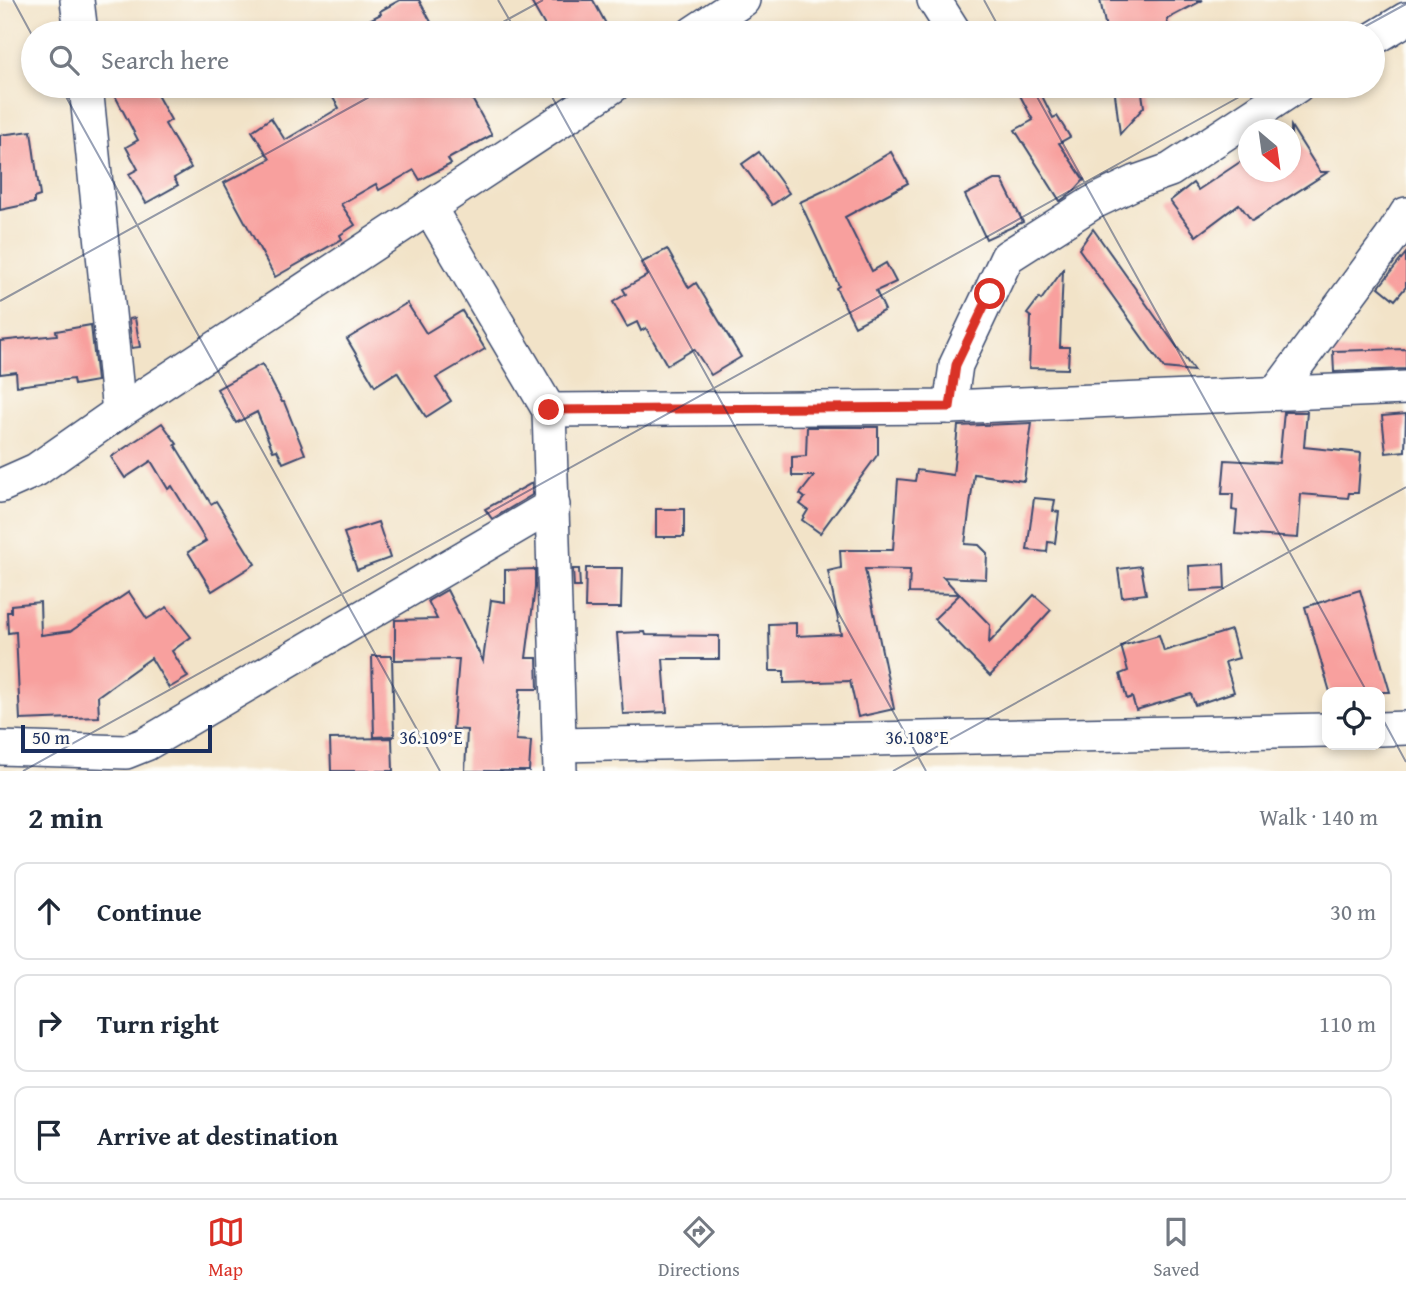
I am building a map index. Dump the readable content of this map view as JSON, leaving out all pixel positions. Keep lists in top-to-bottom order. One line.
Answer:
{"scale_bar":"50 m","north":"bottom right","page":{"search":"Search here","scale":"50 m","heading":["2 min","Walk · 140 m"],"list":[["Continue","30 m"],["Turn right","110 m"],"Arrive at destination"],"nav":["Map","Directions","Saved"]},"coordinates":["36.109°E","36.108°E"]}
